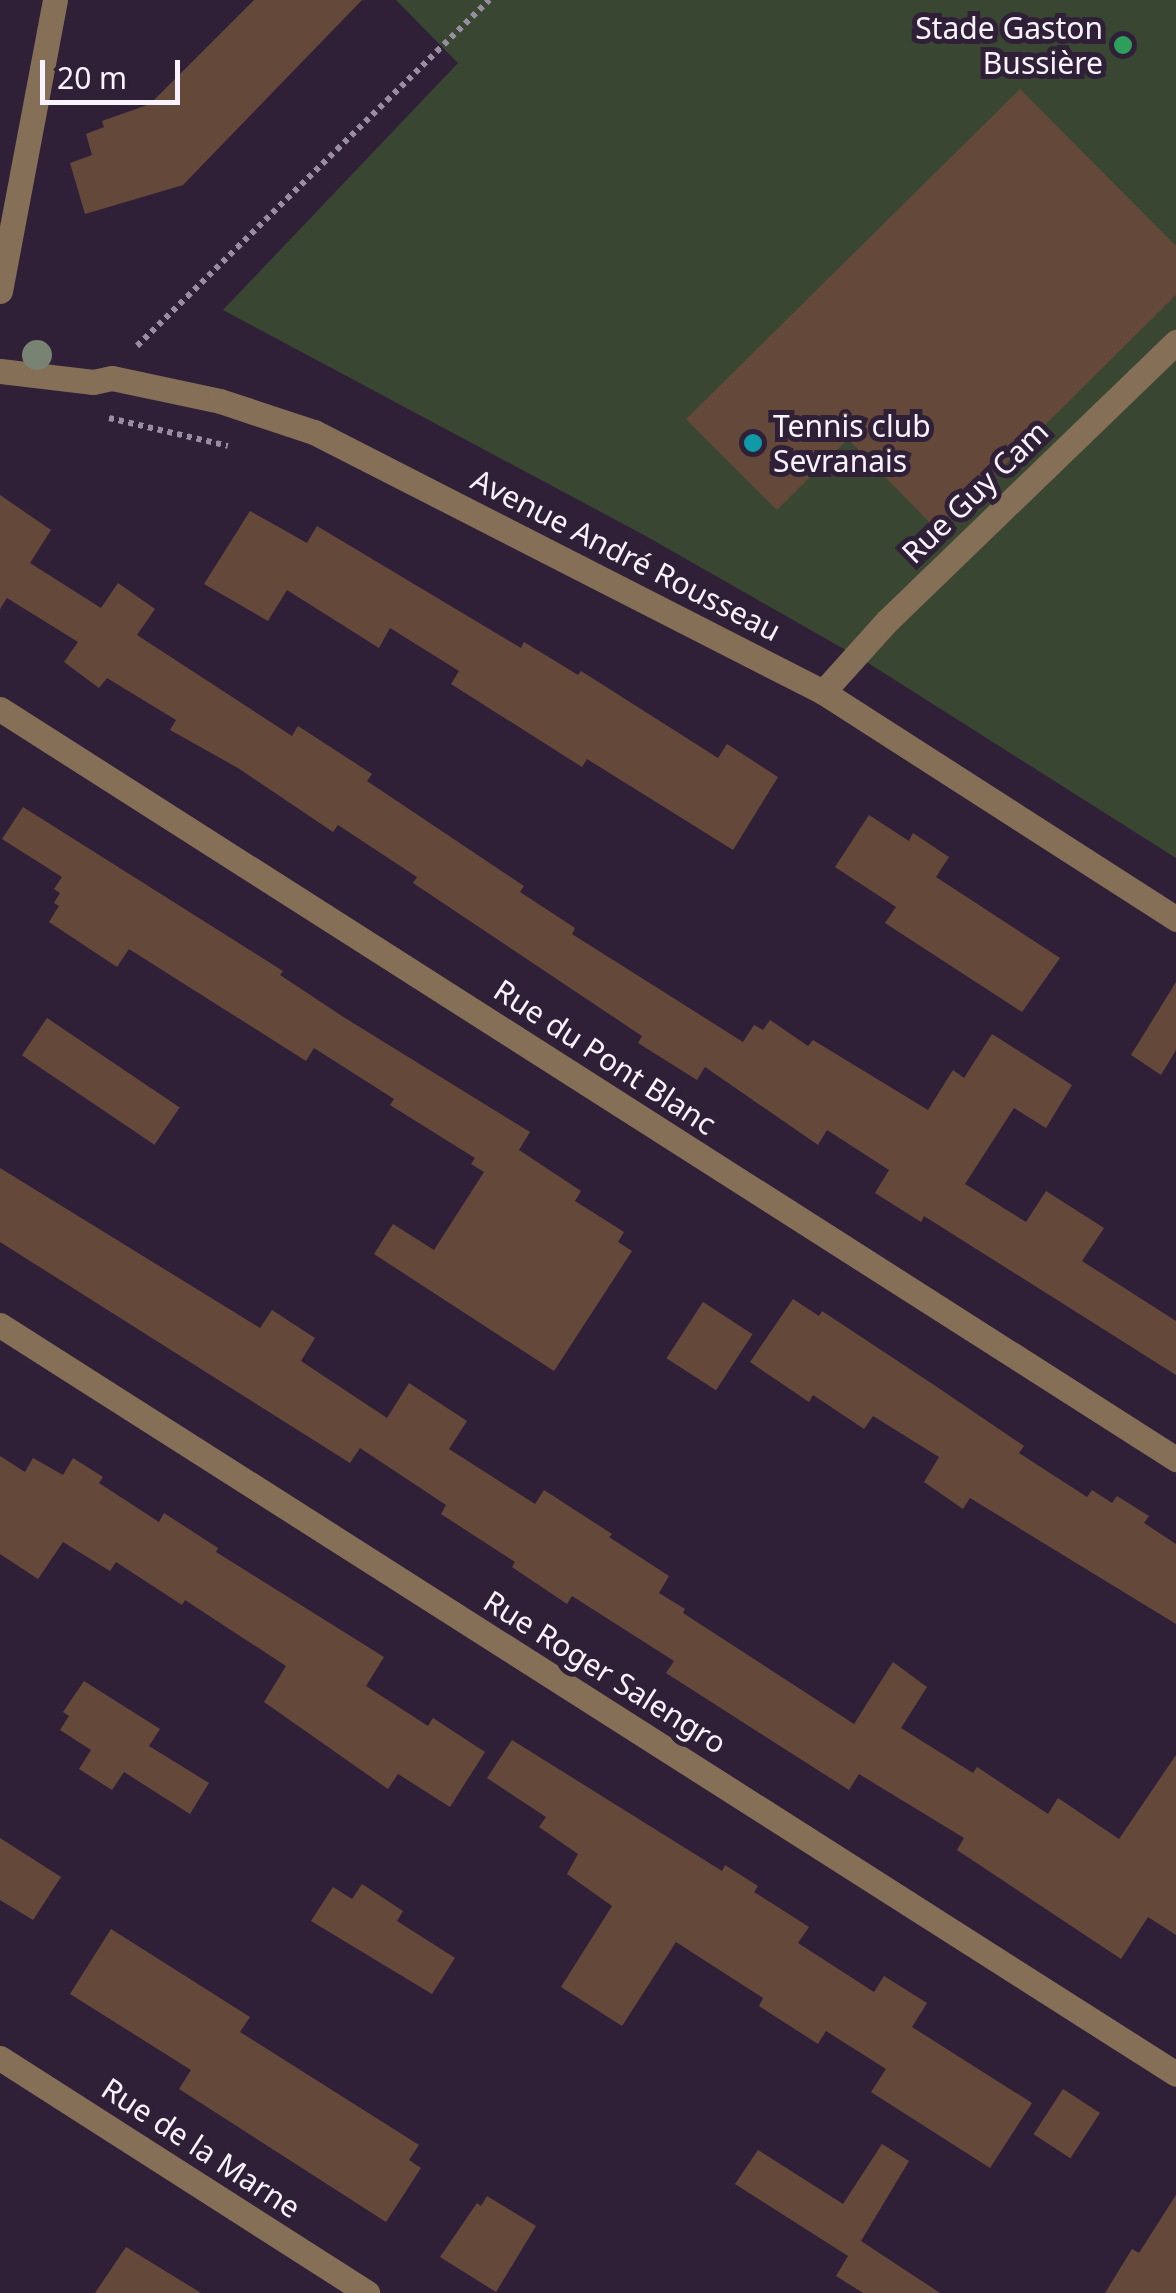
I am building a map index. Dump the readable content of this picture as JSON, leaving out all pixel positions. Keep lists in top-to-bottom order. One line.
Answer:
{"streets":{"street":["Rue Guy Cam","Avenue André Rousseau","Rue du Pont Blanc","Rue Roger Salengro","Rue de la Marne"]},"crossings":[["Rue Guy Cam","Avenue André Rousseau"]],"places":["Stade Gaston Bussière","Tennis club Sevranais"],"scale_bar":"20 m"}
